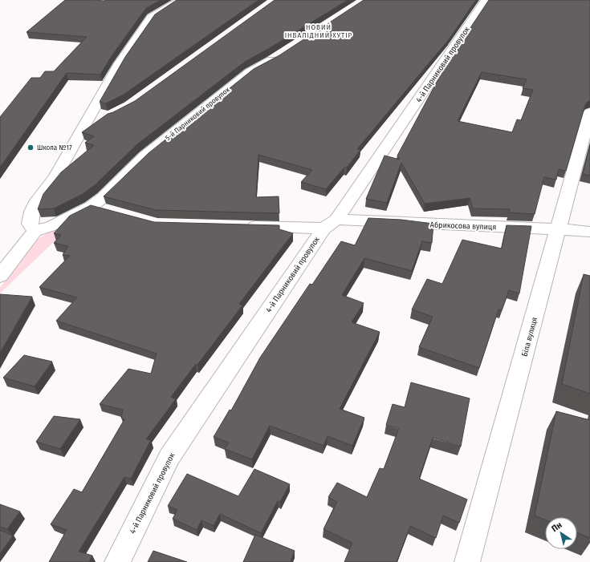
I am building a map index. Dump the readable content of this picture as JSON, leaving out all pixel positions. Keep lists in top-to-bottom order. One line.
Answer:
{"streets":{"street":["4-й Парниковий провулок","5-й Парниковий провулок","Абрикосова вулиця","Біла вулиця"]},"crossings":[["4-й Парниковий провулок","Абрикосова вулиця"],["Абрикосова вулиця","Біла вулиця"]],"districts":["НОВИЙ ІНВАЛІДНИЙ ХУТІР"],"places":["Школа №17"],"north":"top left"}
